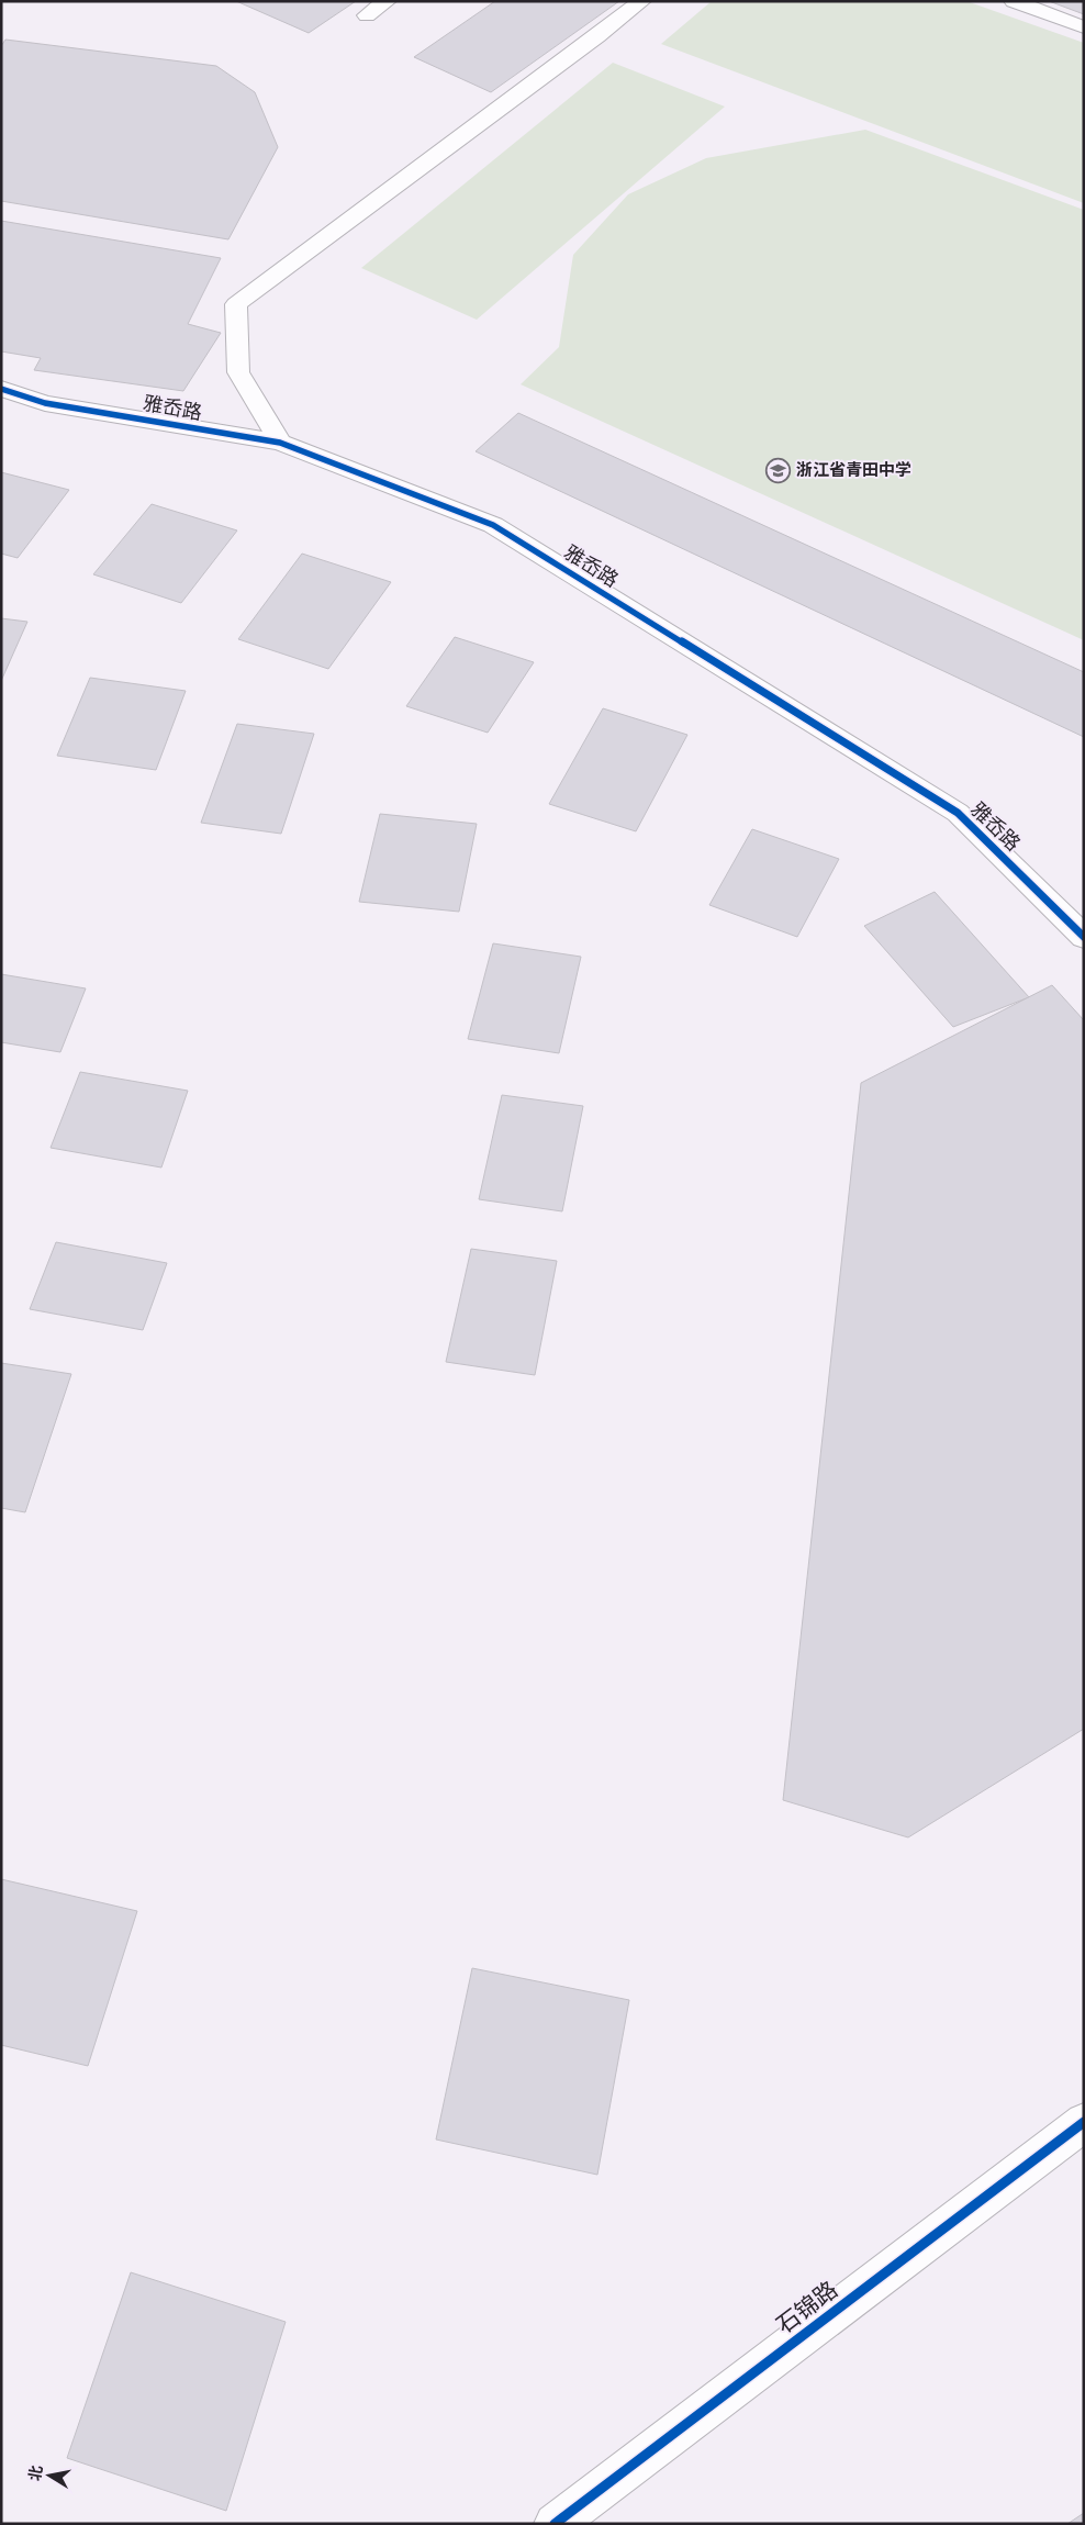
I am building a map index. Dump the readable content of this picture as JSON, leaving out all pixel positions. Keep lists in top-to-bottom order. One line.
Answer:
{"streets":{"street":["雅岙路","石锦路"]},"places":{"school or university":["浙江省青田中学"]},"north":"left"}
